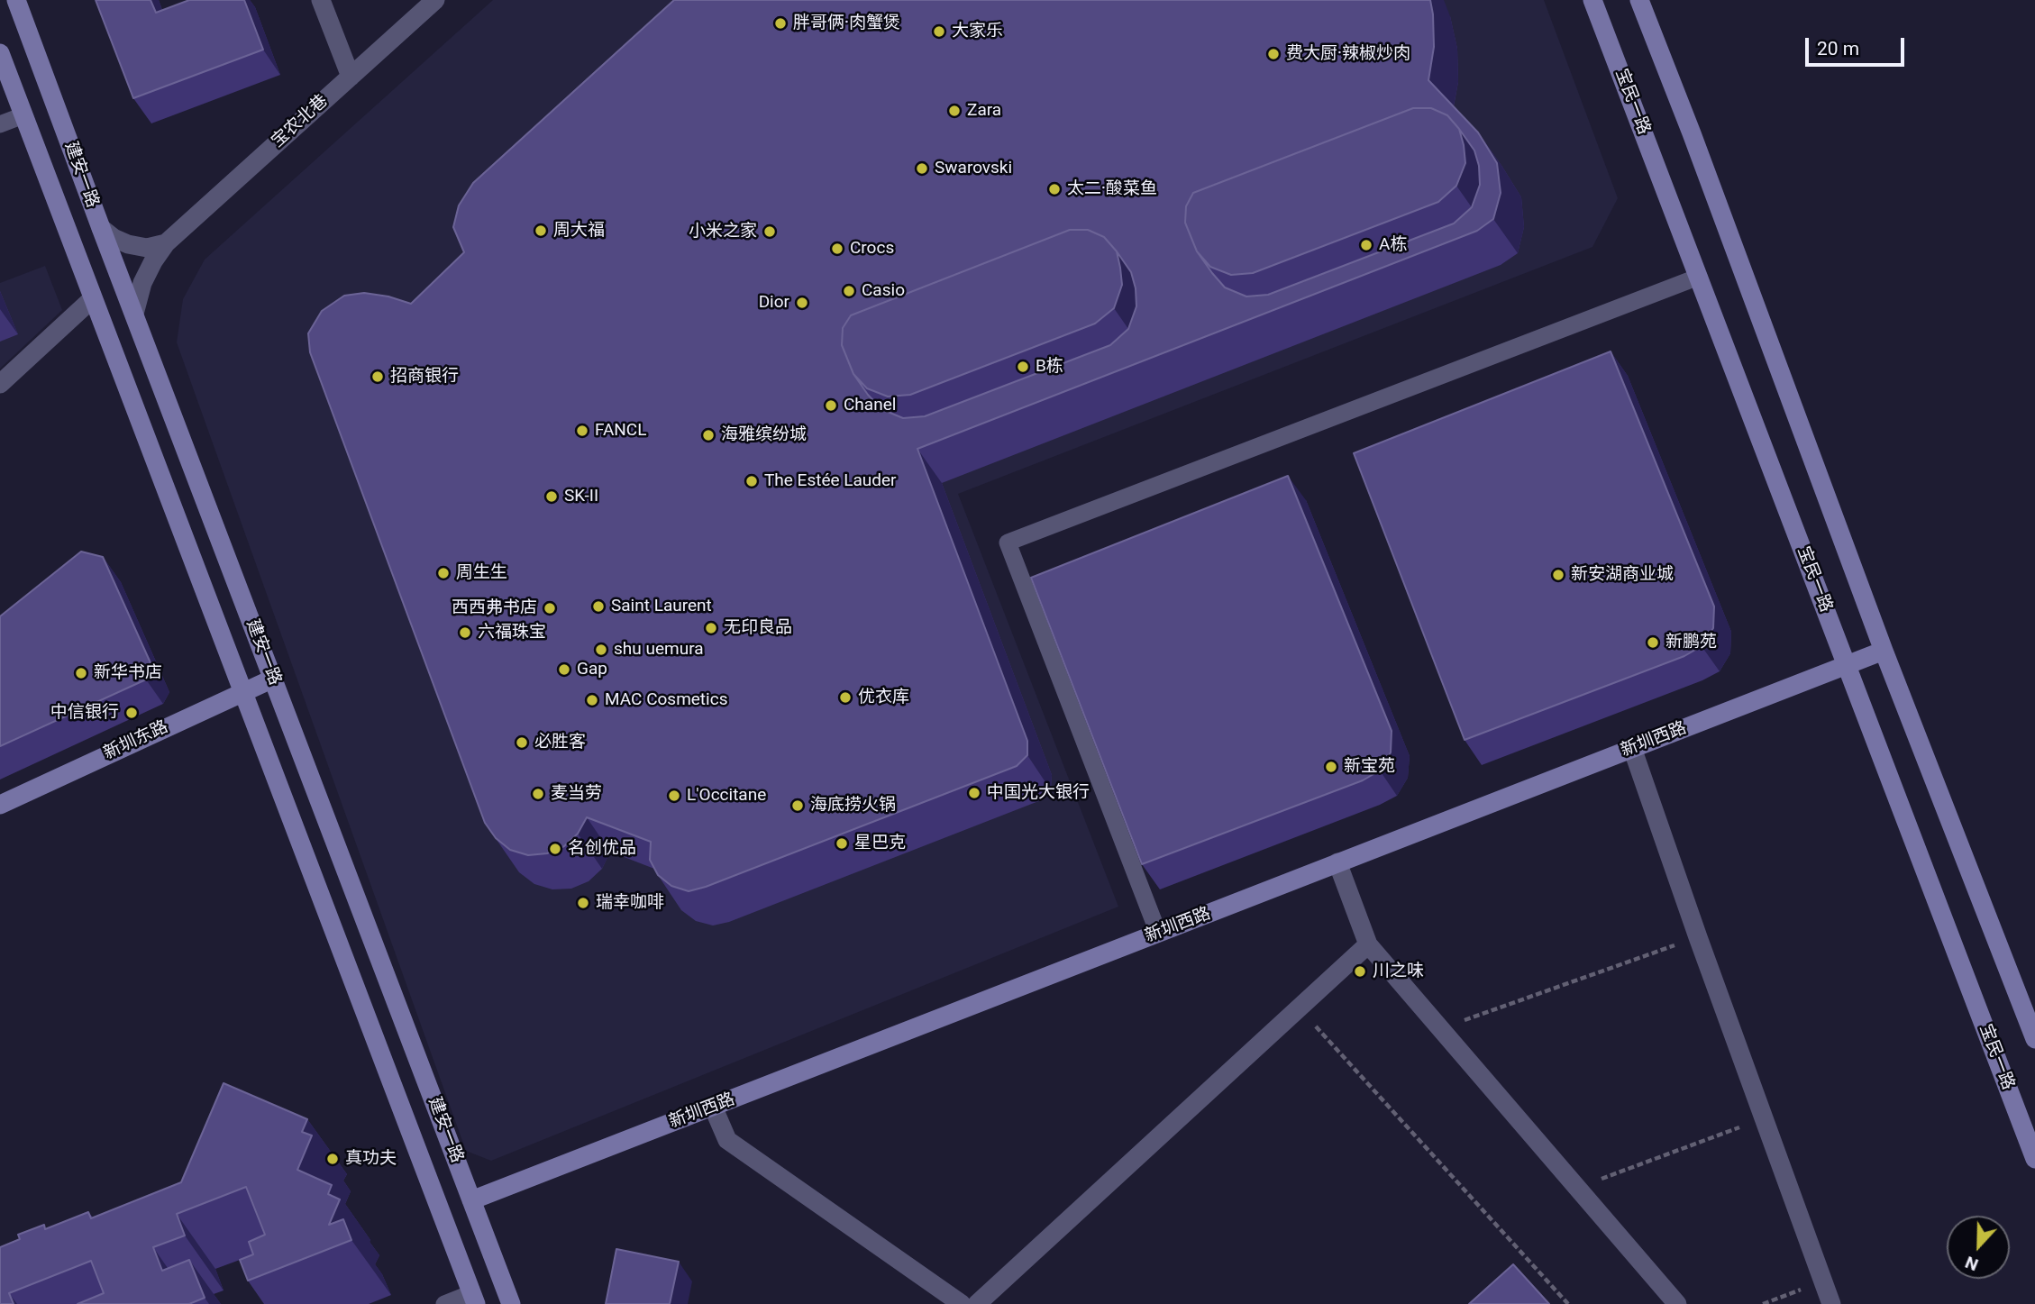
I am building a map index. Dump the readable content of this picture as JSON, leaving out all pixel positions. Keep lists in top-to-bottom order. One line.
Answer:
{"streets":{"main road":["宝民一路","建安一路","新圳西路","新圳东路"],"street":["宝农北巷"]},"crossings":[["宝民一路","新圳西路"],["宝农北巷","建安一路"],["建安一路","新圳西路"],["建安一路","新圳东路"]],"places":["胖哥俩·肉蟹煲","大家乐","费大厨·辣椒炒肉","Zara","Swarovski","太二·酸菜鱼","周大福","小米之家","A栋","Crocs","Casio","Dior","B栋","招商银行","Chanel","FANCL","海雅缤纷城","The Estée Lauder","SK-II","周生生","新安湖商业城","Saint Laurent","西西弗书店","无印良品","六福珠宝","新鹏苑","shu uemura","Gap","新华书店","优衣库","MAC Cosmetics","中信银行","必胜客","新宝苑","中国光大银行","麦当劳","L'Occitane","海底捞火锅","星巴克","名创优品","瑞幸咖啡","川之味","真功夫"],"scale_bar":"20 m","north":"bottom"}
